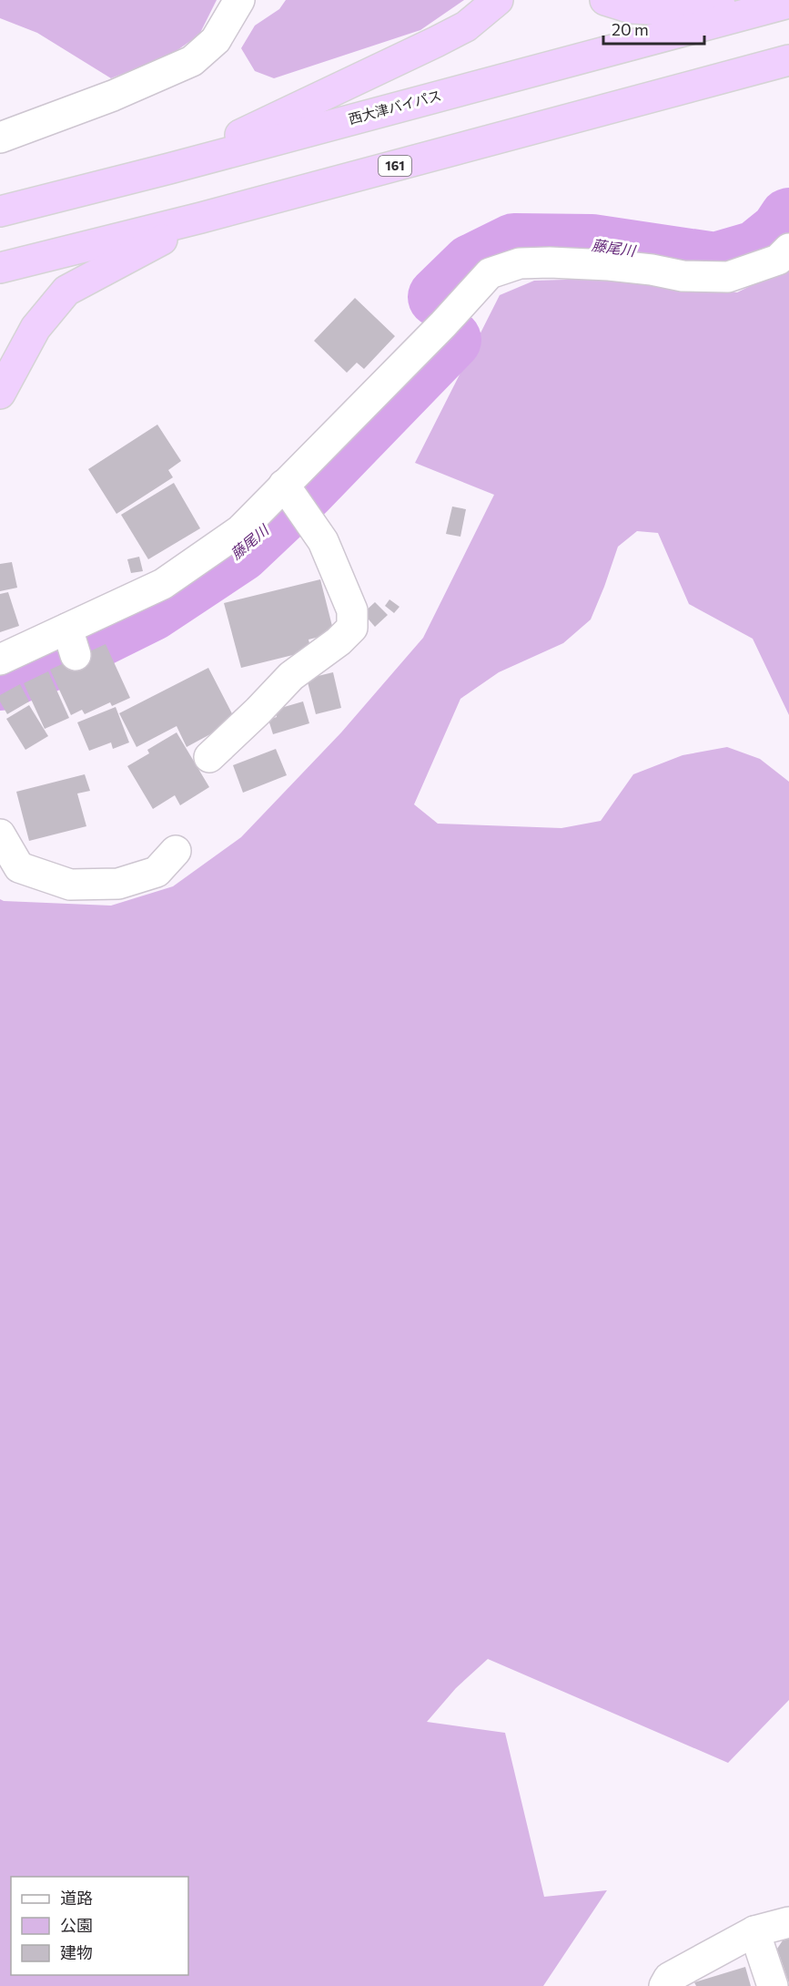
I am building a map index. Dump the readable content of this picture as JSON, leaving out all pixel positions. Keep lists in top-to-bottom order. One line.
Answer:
{"streets":{"highway":["西大津バイパス","161"]},"water":["藤尾川"],"legend":["道路","公園","建物"],"scale_bar":"20 m"}
